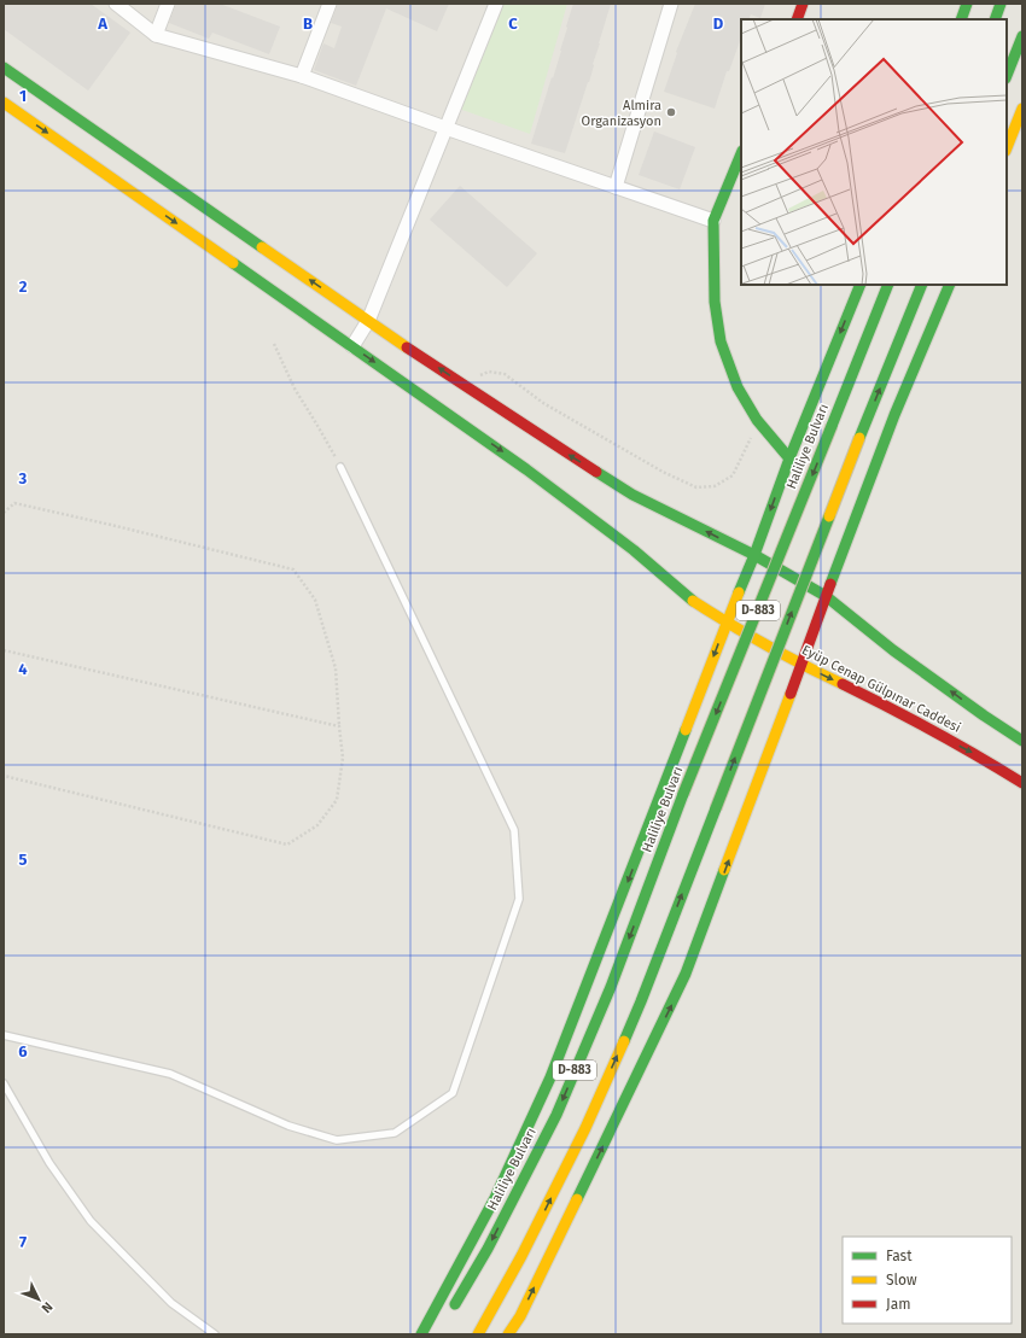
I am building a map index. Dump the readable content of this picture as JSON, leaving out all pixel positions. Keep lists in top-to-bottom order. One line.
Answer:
{"streets":{"main road":["Haliliye Bulvarı","D-883","Eyüp Cenap Gülpınar Caddesi"]},"places":["Almira Organizasyon"],"legend":["Fast","Slow","Jam"],"north":"bottom right","grid":{"columns":["A","B","C","D"],"rows":["1","2","3","4","5","6","7"]}}
